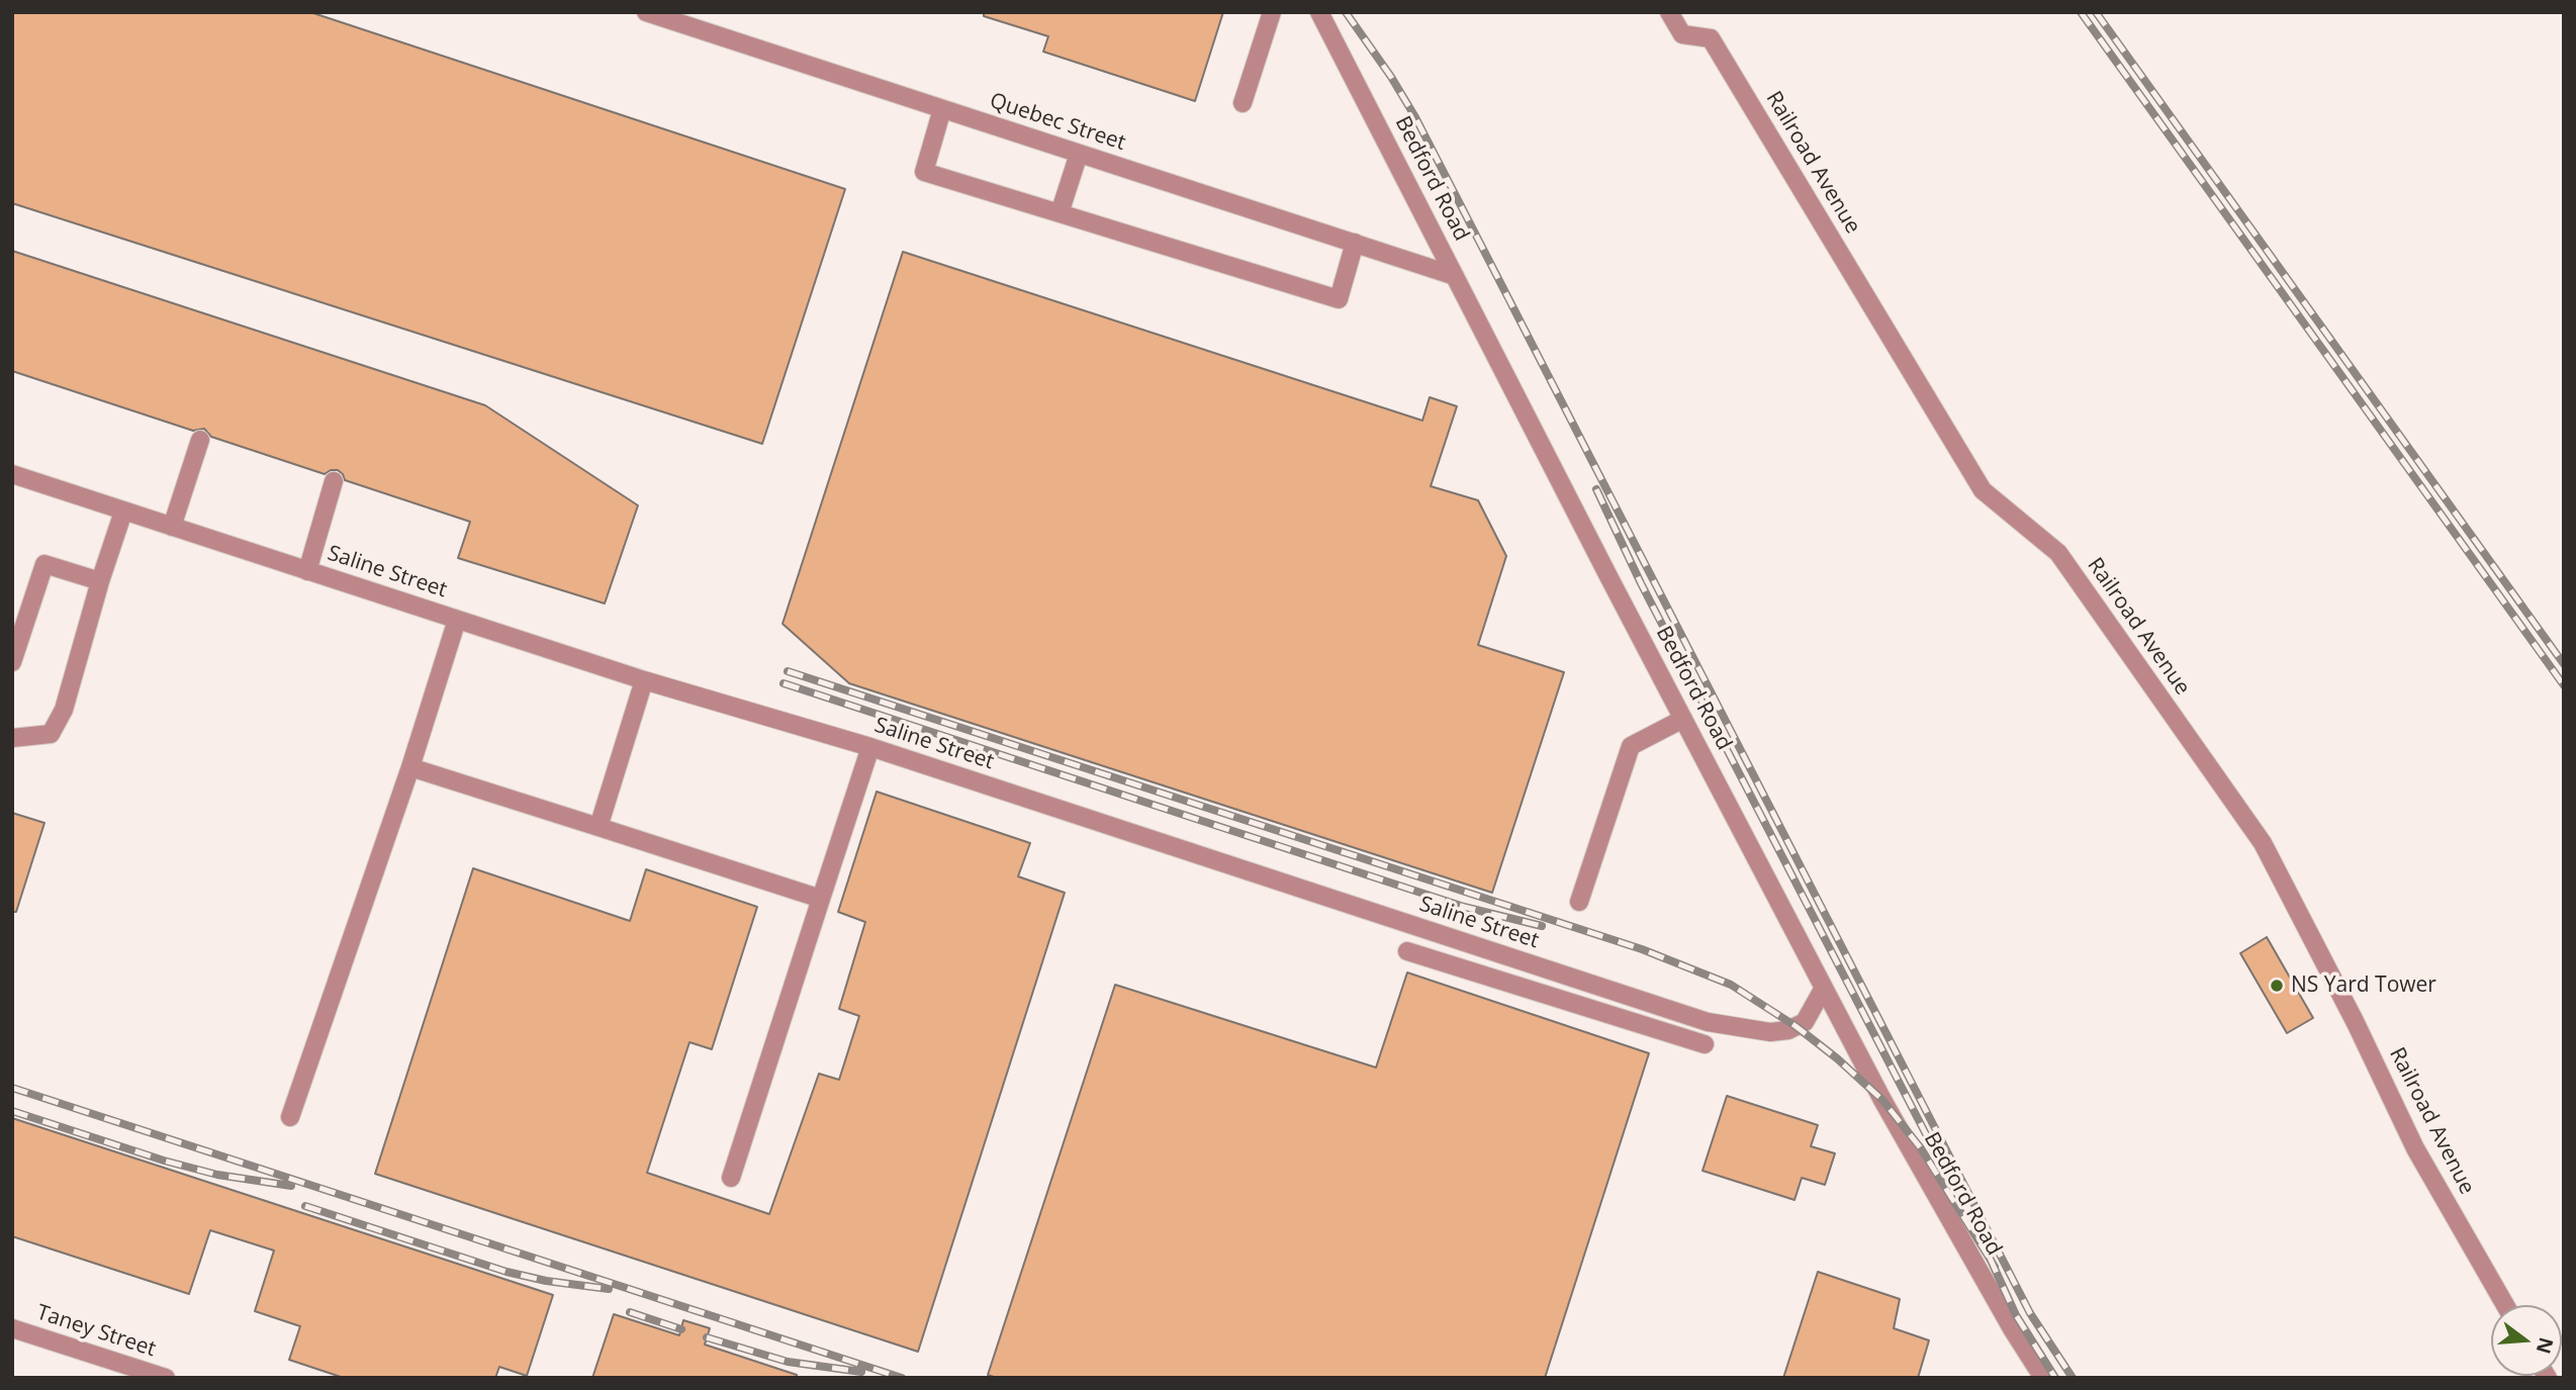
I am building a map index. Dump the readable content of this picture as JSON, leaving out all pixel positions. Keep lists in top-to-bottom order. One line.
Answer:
{"streets":{"street":["Quebec Street","Railroad Avenue","Bedford Road","Saline Street","Taney Street"]},"crossings":[["Quebec Street","Bedford Road"],["Bedford Road","Saline Street"]],"places":["NS Yard Tower"],"north":"right"}
